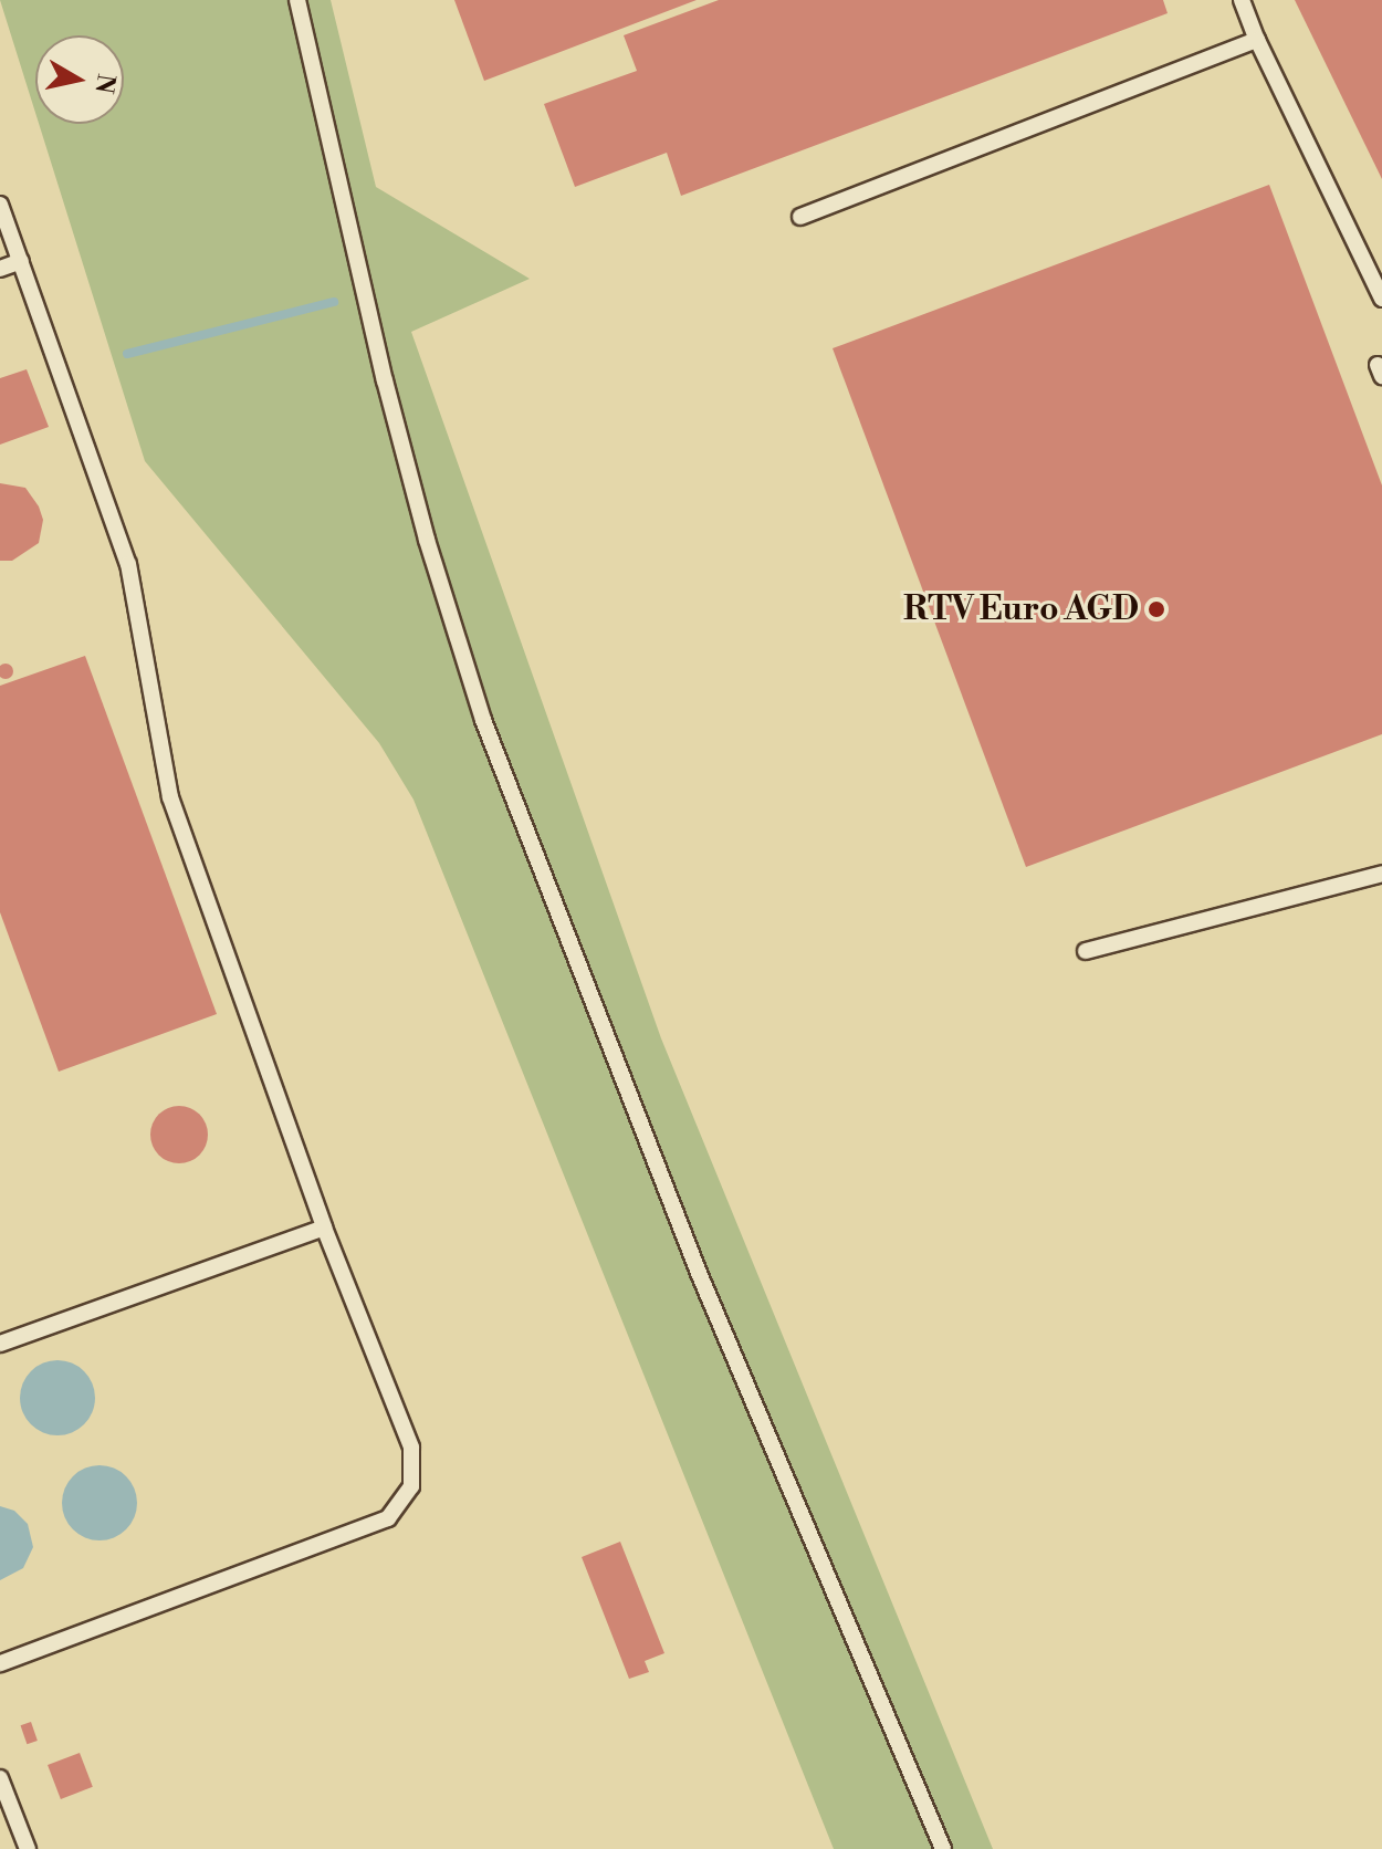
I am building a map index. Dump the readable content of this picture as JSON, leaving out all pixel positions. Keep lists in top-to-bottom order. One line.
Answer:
{"places":["RTV Euro AGD"],"north":"right"}
